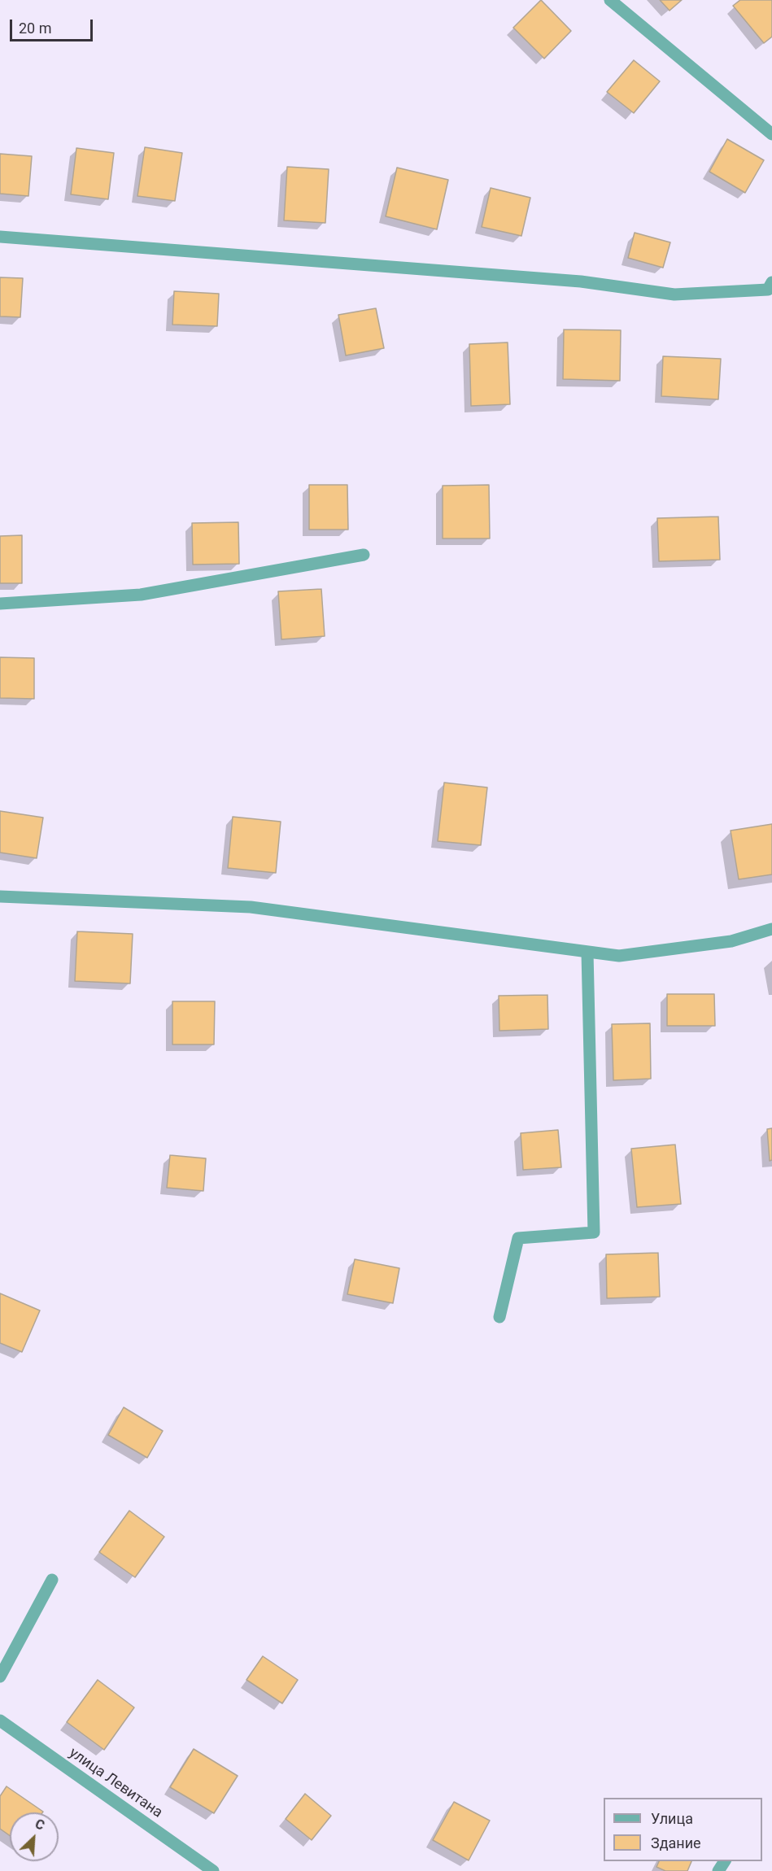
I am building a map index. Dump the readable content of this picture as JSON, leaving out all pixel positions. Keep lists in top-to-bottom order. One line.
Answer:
{"streets":{"street":["улица Левитана"]},"legend":["Улица","Здание"],"scale_bar":"20 m","north":"top right"}
